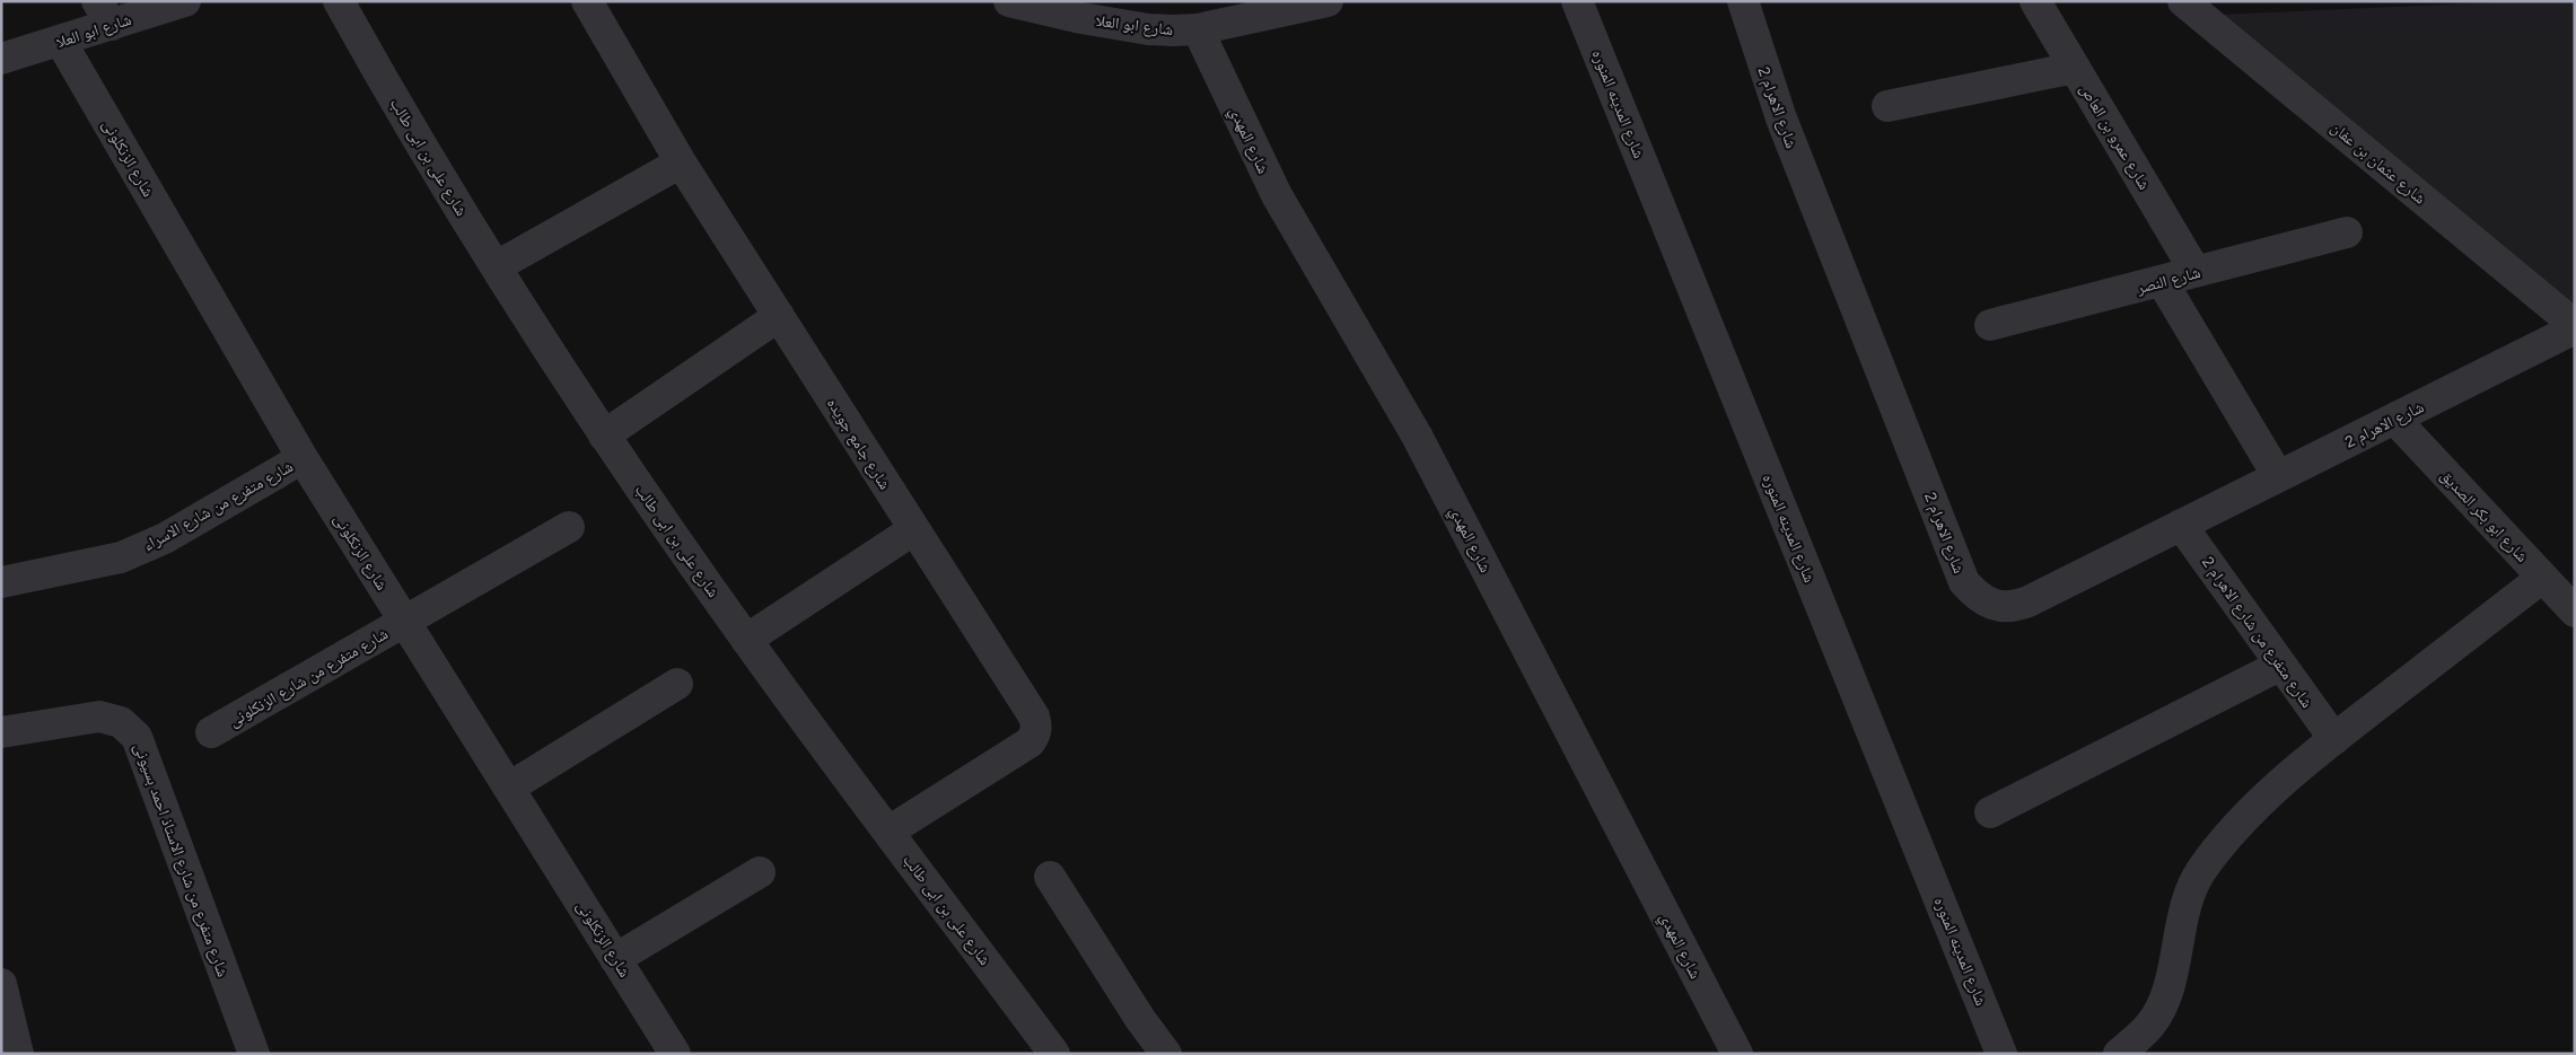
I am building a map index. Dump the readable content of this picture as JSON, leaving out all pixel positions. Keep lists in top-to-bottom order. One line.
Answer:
{"streets":{"street":["شارع ابو العلا","شارع المدينه المنوره","شارع الاهرام 2","شارع عمرو بن العاص","شارع المهدي","شارع على بن ابى طالب","شارع الزنكلونى","شارع عثمان بن عفان","شارع النصر","شارع جامع جويده","شارع متفرع من شارع الاسراء","شارع ابو بكر الصديق","شارع متفرع من شارع الاهرام 2","شارع متفرع من شارع الزنكلونى","شارع متفرع من شارع الاستاذ احمد بسيونى"]},"crossings":[["شارع ابو العلا","شارع المهدي"],["شارع ابو العلا","شارع الزنكلونى"],["شارع الاهرام 2","شارع ابو بكر الصديق"],["شارع الاهرام 2","شارع متفرع من شارع الاهرام 2"],["شارع عمرو بن العاص","شارع النصر"],["شارع على بن ابى طالب","شارع جامع جويده"],["شارع الزنكلونى","شارع متفرع من شارع الاسراء"],["شارع الزنكلونى","شارع متفرع من شارع الزنكلونى"]]}
